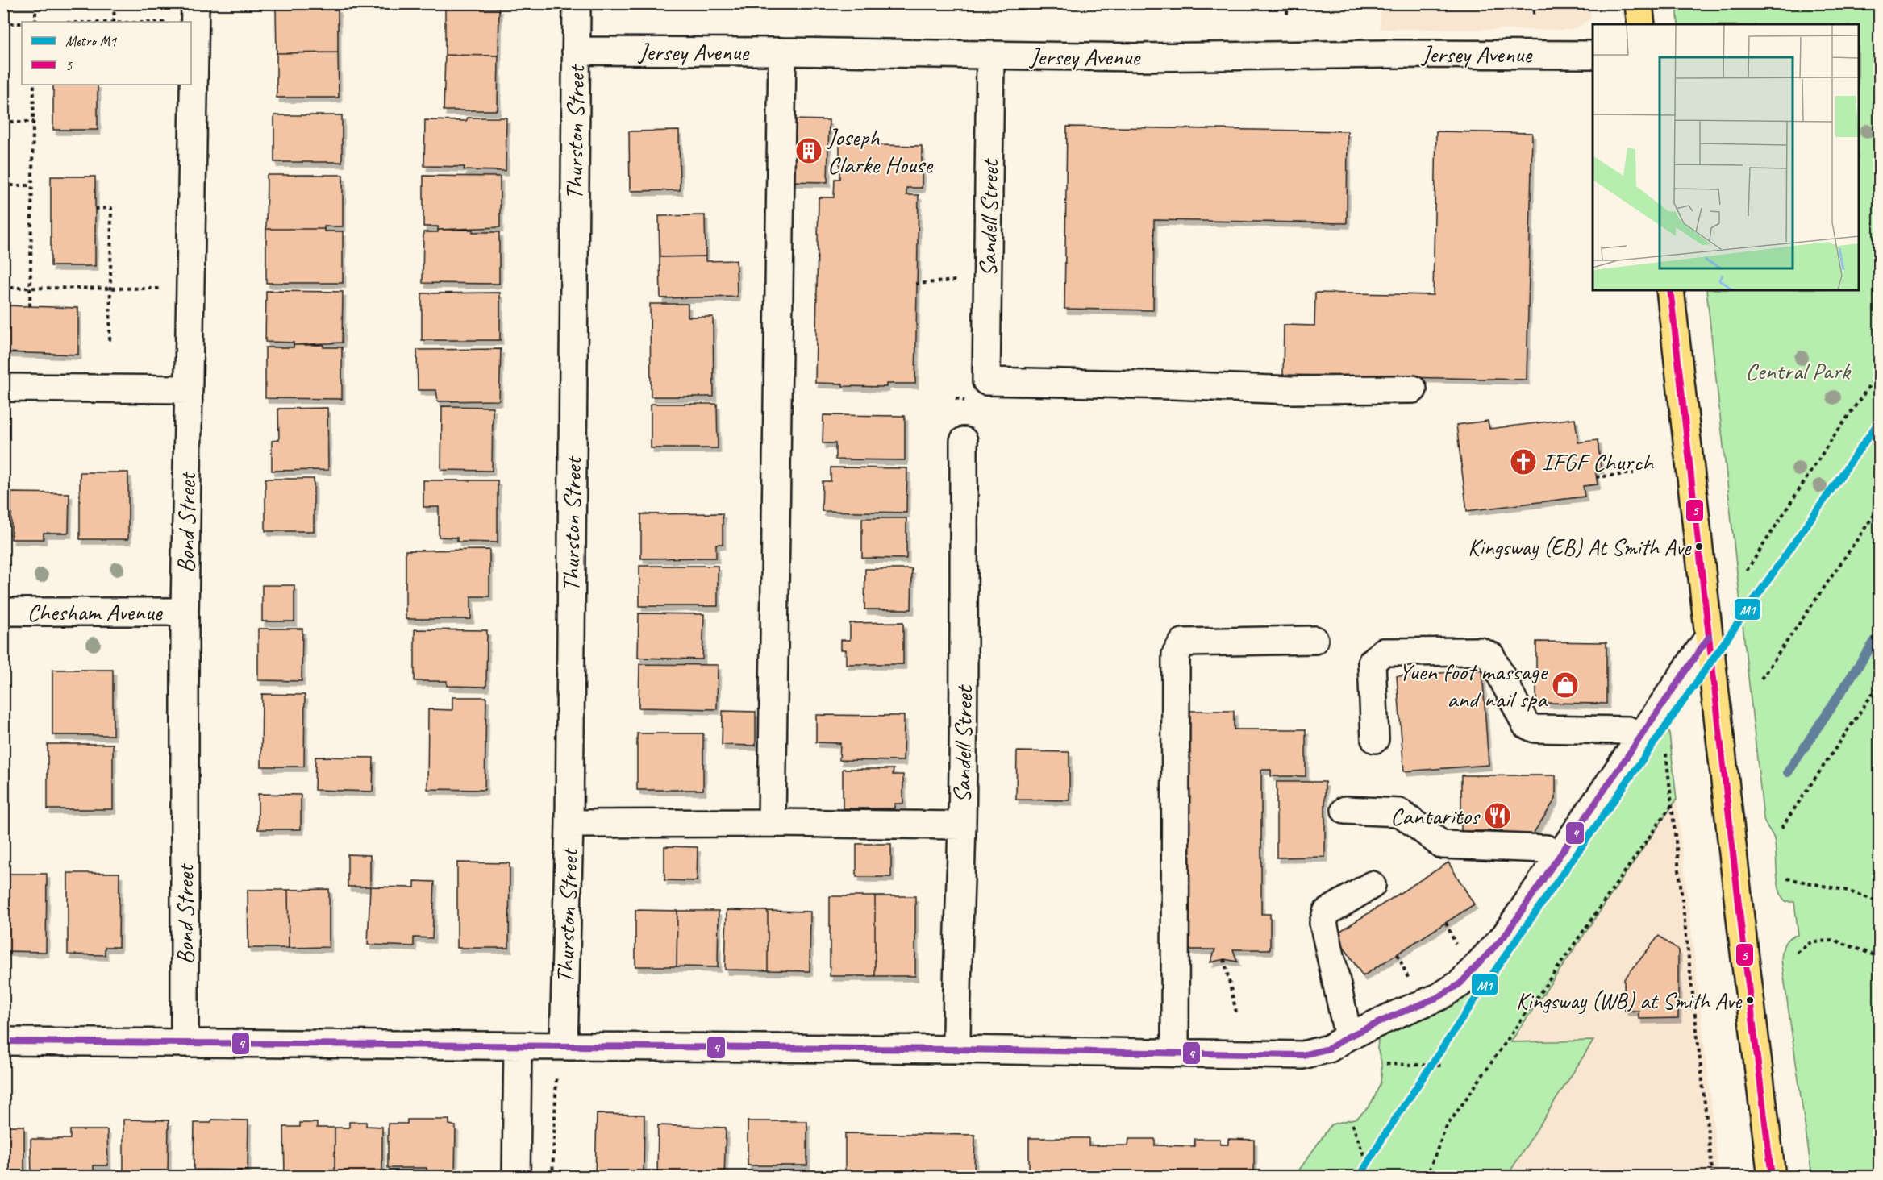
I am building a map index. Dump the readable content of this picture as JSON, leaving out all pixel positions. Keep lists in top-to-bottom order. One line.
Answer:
{"streets":{"street":["Jersey Avenue","Thurston Street","Sandell Street","Bond Street","Chesham Avenue"]},"crossings":[["Jersey Avenue","Thurston Street"],["Jersey Avenue","Sandell Street"],["Bond Street","Chesham Avenue"]],"parks":["Central Park"],"places":{"building":["Joseph Clarke House"],"church":["IFGF Church"],"other":["Kingsway (EB) At Smith Ave","Kingsway (WB) at Smith Ave"],"shop":["Yuen foot massage and nail spa"],"restaurant":["Cantaritos"]},"lines":["transit line 5","metro line M1","transit line 4"],"legend":["Metro M1","5"]}
